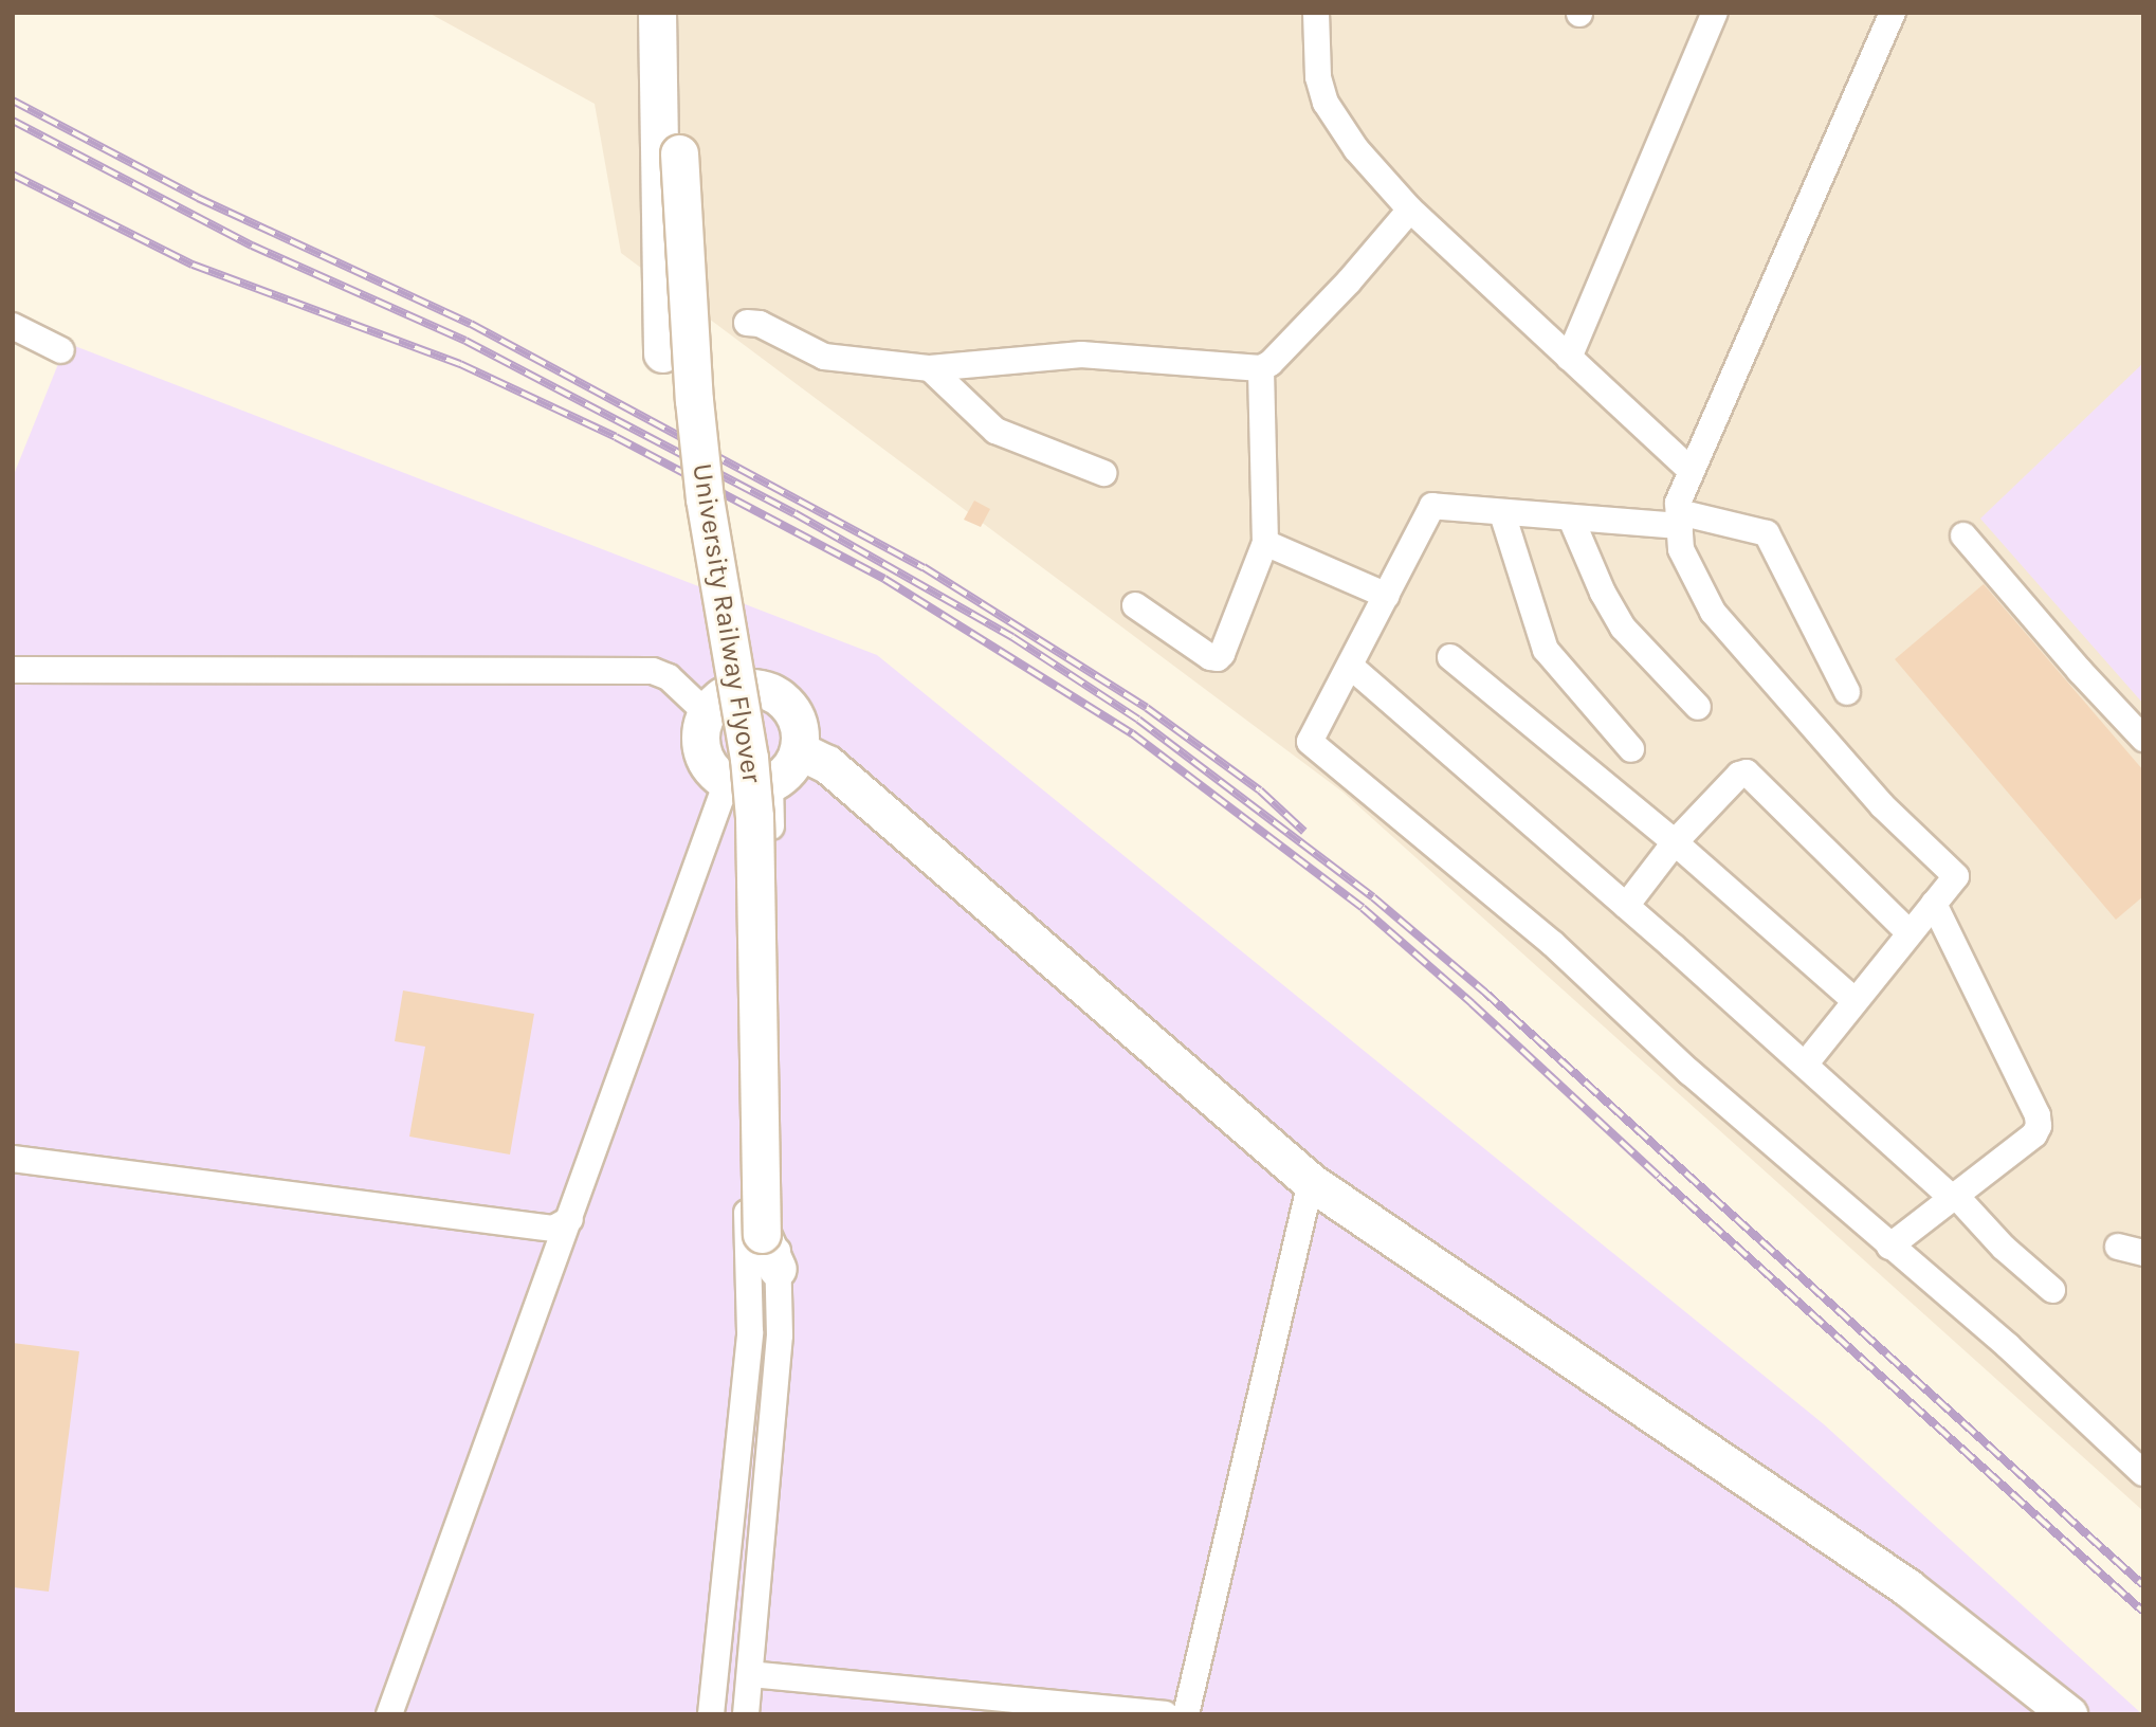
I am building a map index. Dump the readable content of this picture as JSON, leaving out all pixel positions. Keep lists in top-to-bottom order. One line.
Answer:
{"streets":{"street":["University Railway Flyover"]}}
